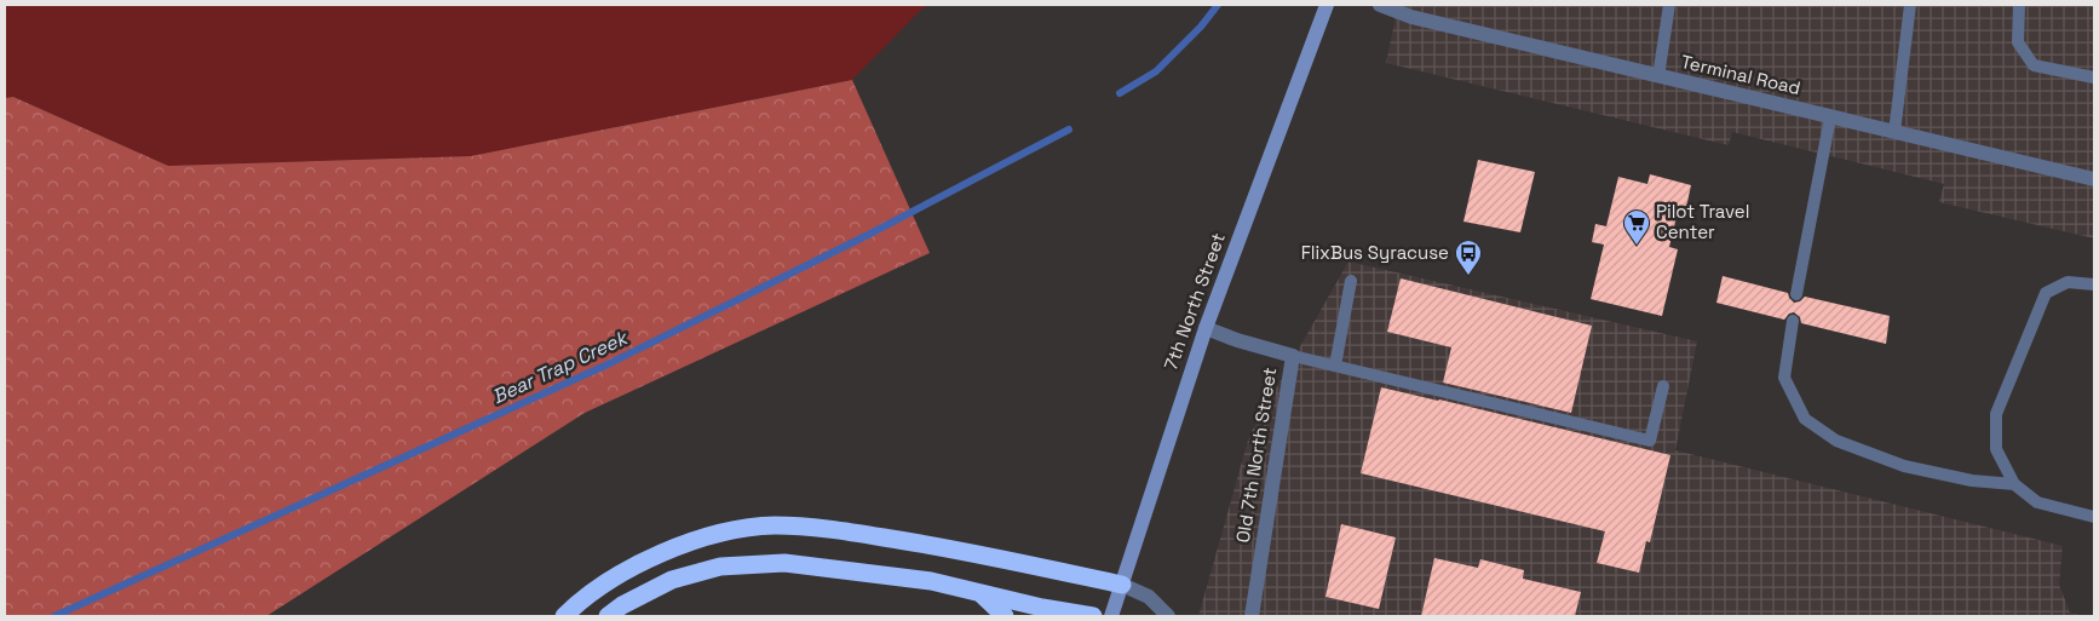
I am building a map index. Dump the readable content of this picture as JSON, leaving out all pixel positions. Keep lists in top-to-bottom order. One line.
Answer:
{"streets":{"street":["Terminal Road","7th North Street","Old 7th North Street"]},"crossings":[["7th North Street","Old 7th North Street"]],"water":["Bear Trap Creek"],"places":{"supermarket":["Pilot Travel Center"],"bus stop":["FlixBus Syracuse"]}}
